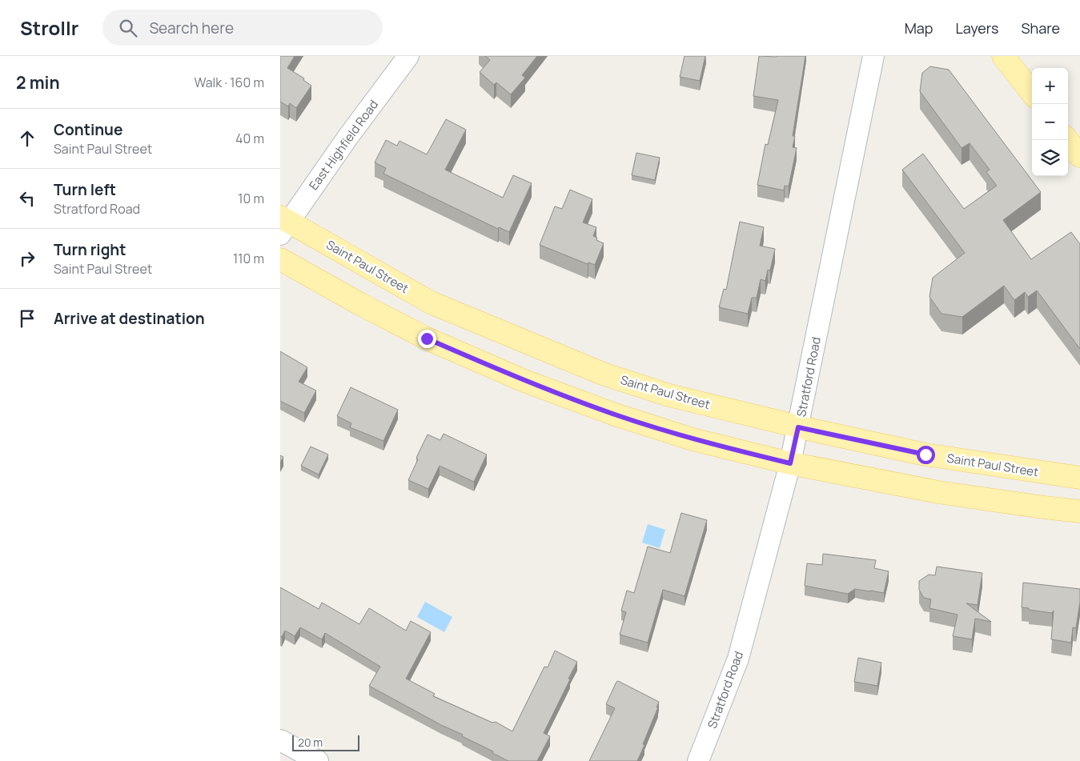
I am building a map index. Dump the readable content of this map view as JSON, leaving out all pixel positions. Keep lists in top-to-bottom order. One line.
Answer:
{"streets":{"main road":["Saint Paul Street"],"street":["East Highfield Road","Stratford Road"]},"crossings":[["East Highfield Road","Saint Paul Street"],["Saint Paul Street","Stratford Road"]],"scale_bar":"20 m","page":{"header":"Strollr","search":"Search here","nav":["Map","Layers","Share"],"heading":["2 min","Walk · 160 m"],"map_buttons":["+","−"],"list":[["Continue","Saint Paul Street","40 m"],["Turn left","Stratford Road","10 m"],["Turn right","Saint Paul Street","110 m"],"Arrive at destination"],"scale":"20 m"}}
